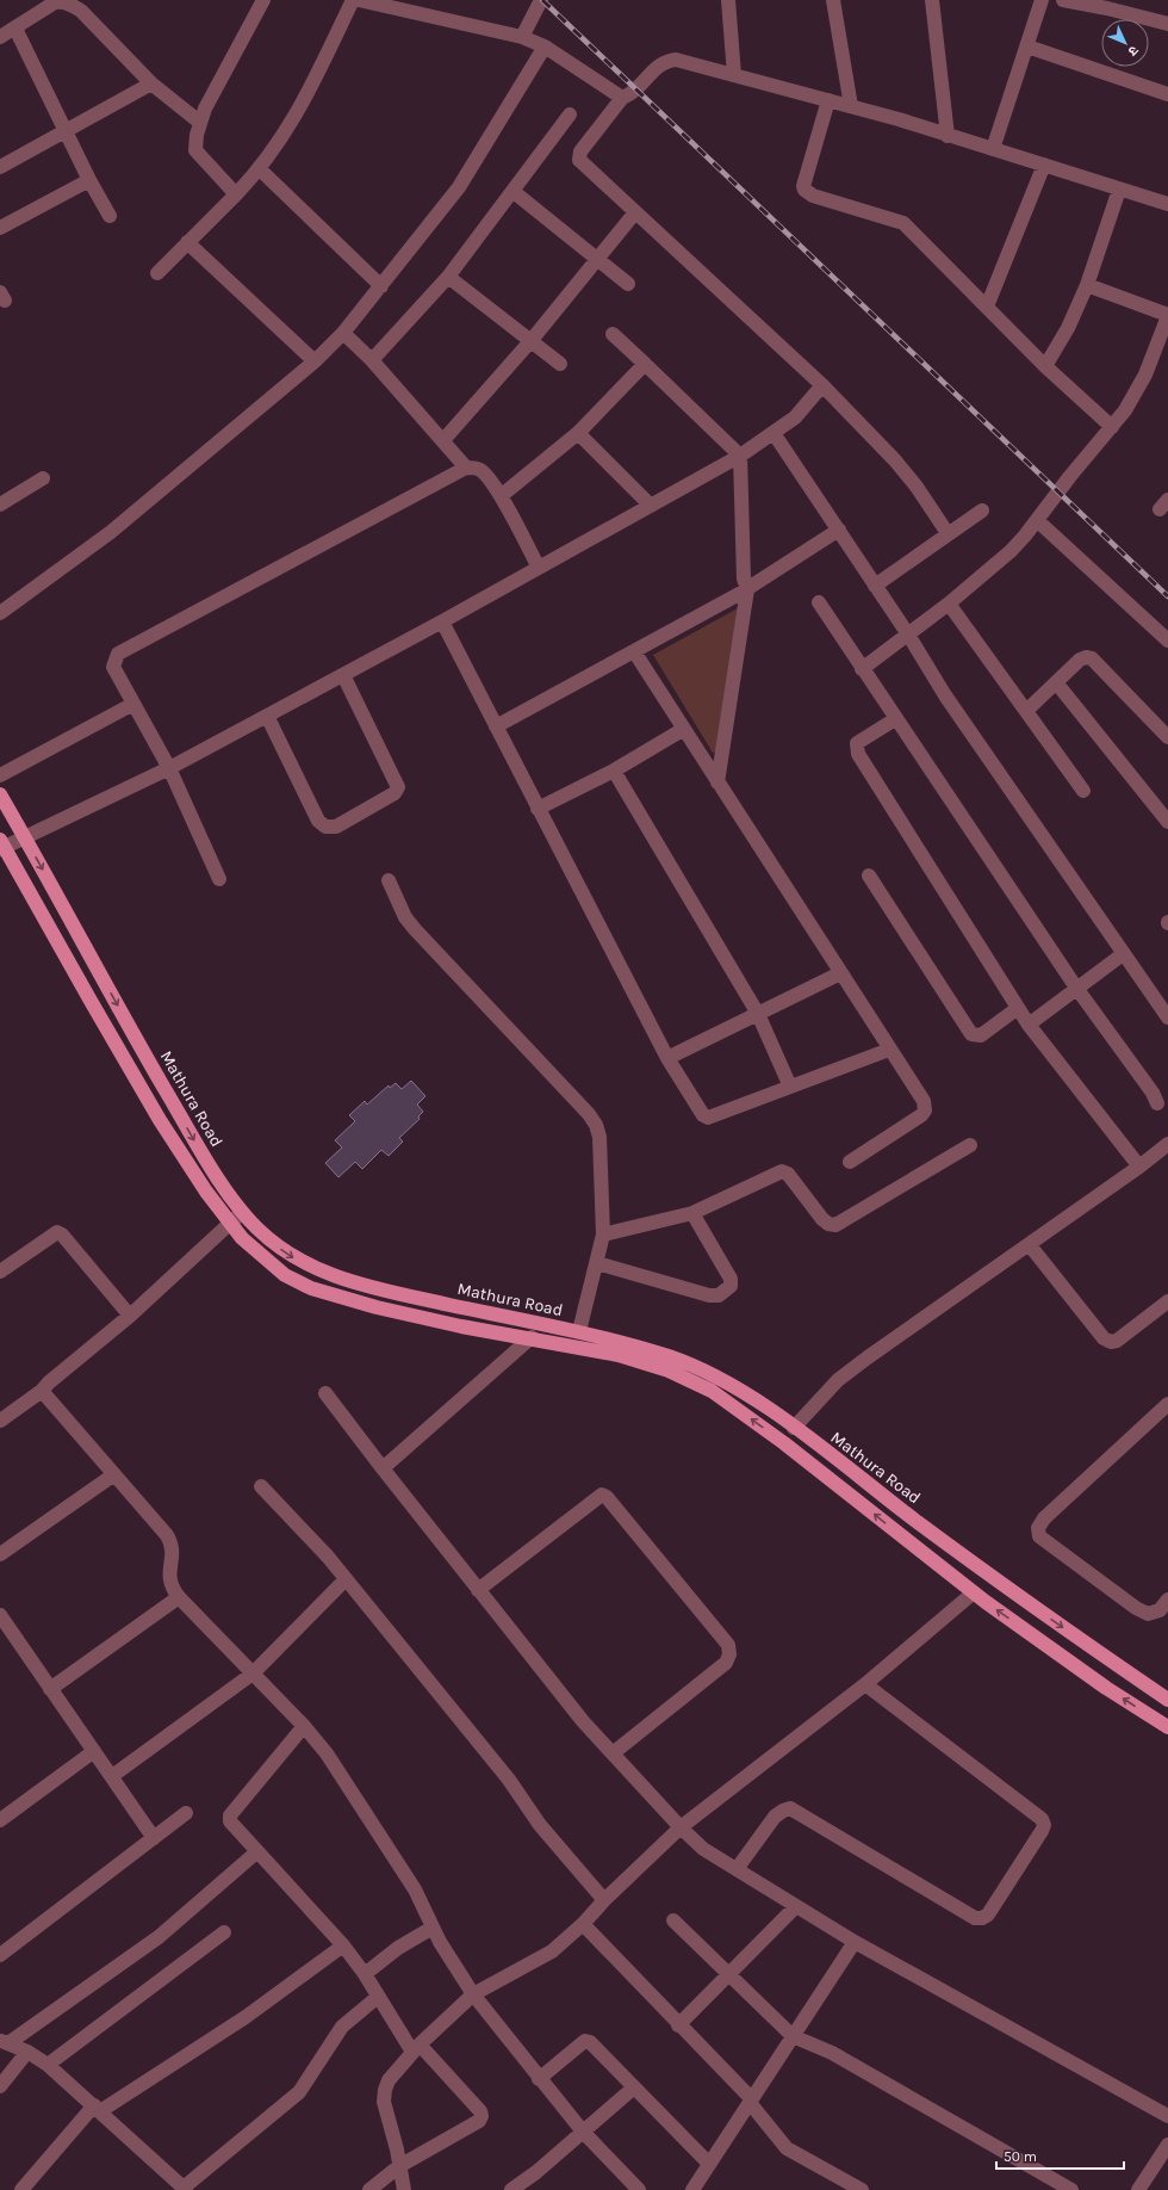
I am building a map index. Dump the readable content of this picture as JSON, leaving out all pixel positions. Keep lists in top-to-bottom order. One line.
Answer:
{"streets":{"main road":["Mathura Road"]},"scale_bar":"50 m","north":"bottom right"}
